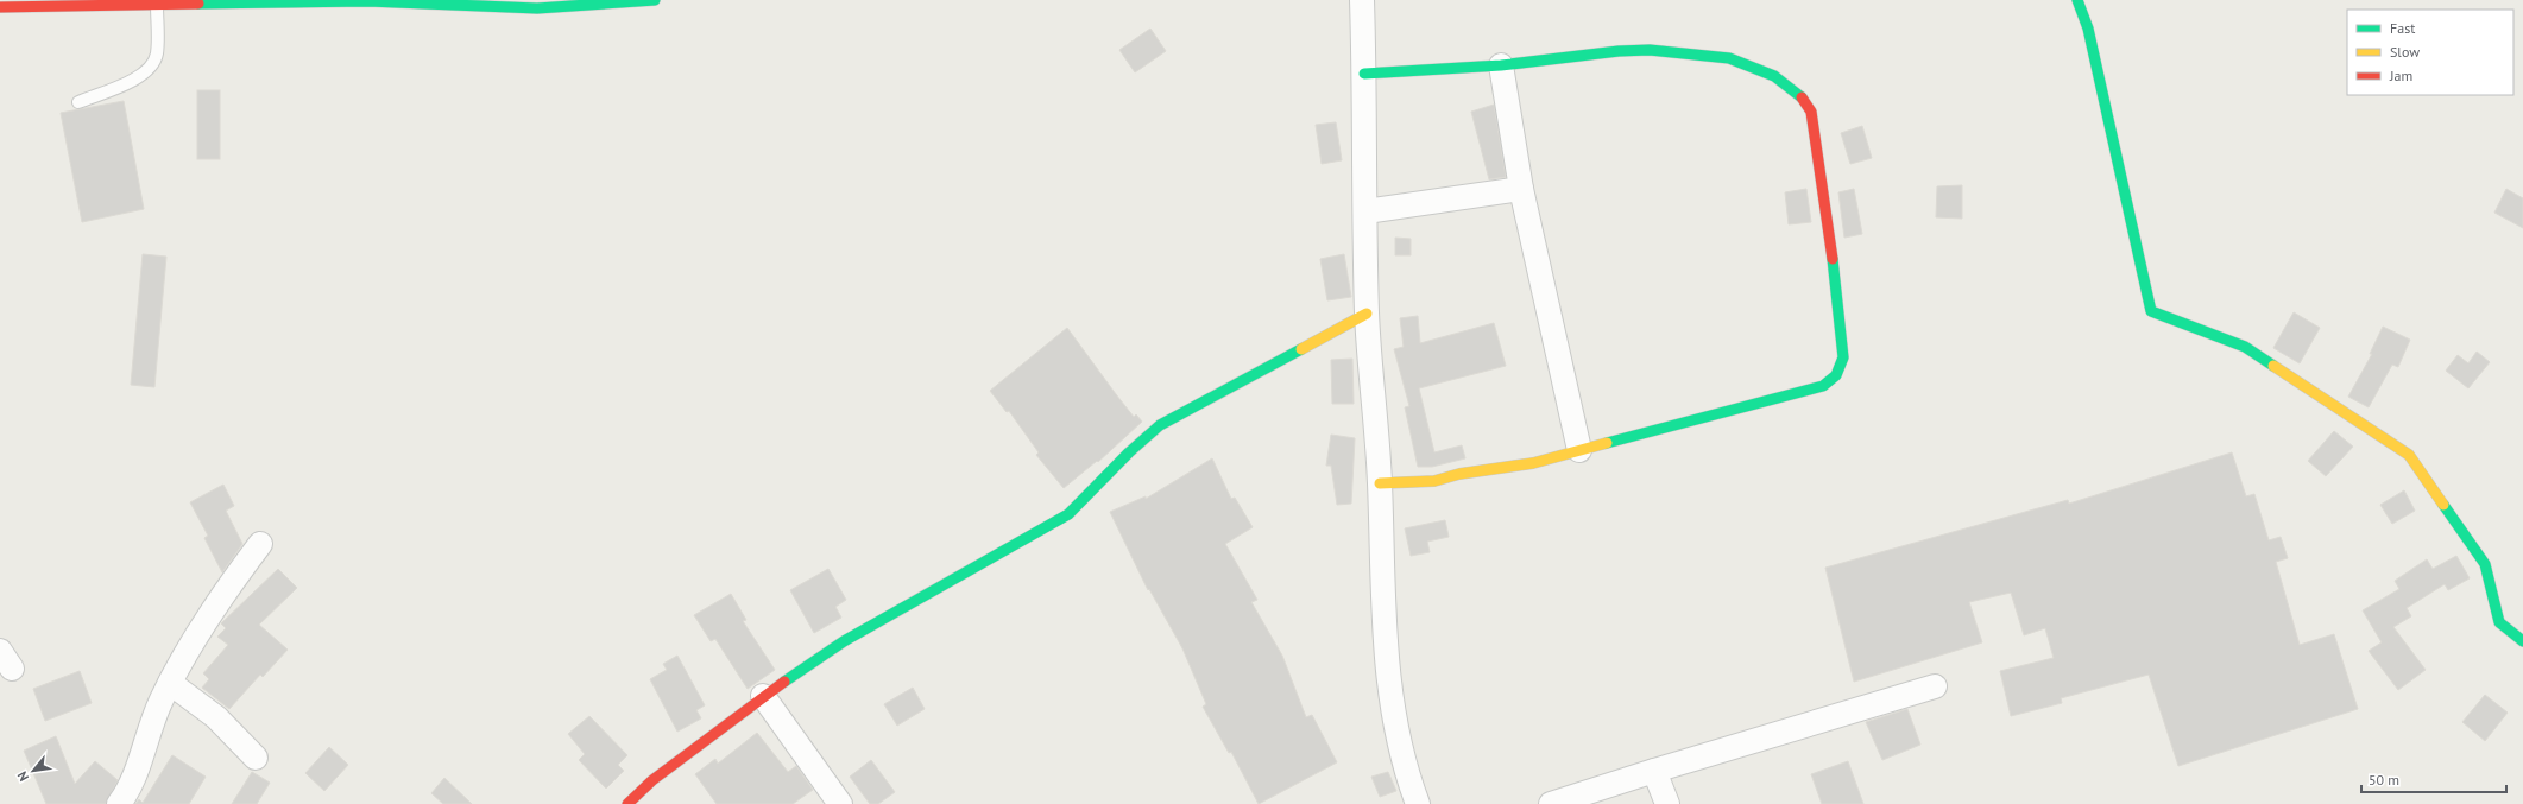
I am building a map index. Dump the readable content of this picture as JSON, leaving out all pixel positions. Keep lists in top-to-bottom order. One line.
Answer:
{"legend":["Fast","Slow","Jam"],"scale_bar":"50 m","north":"bottom left"}
